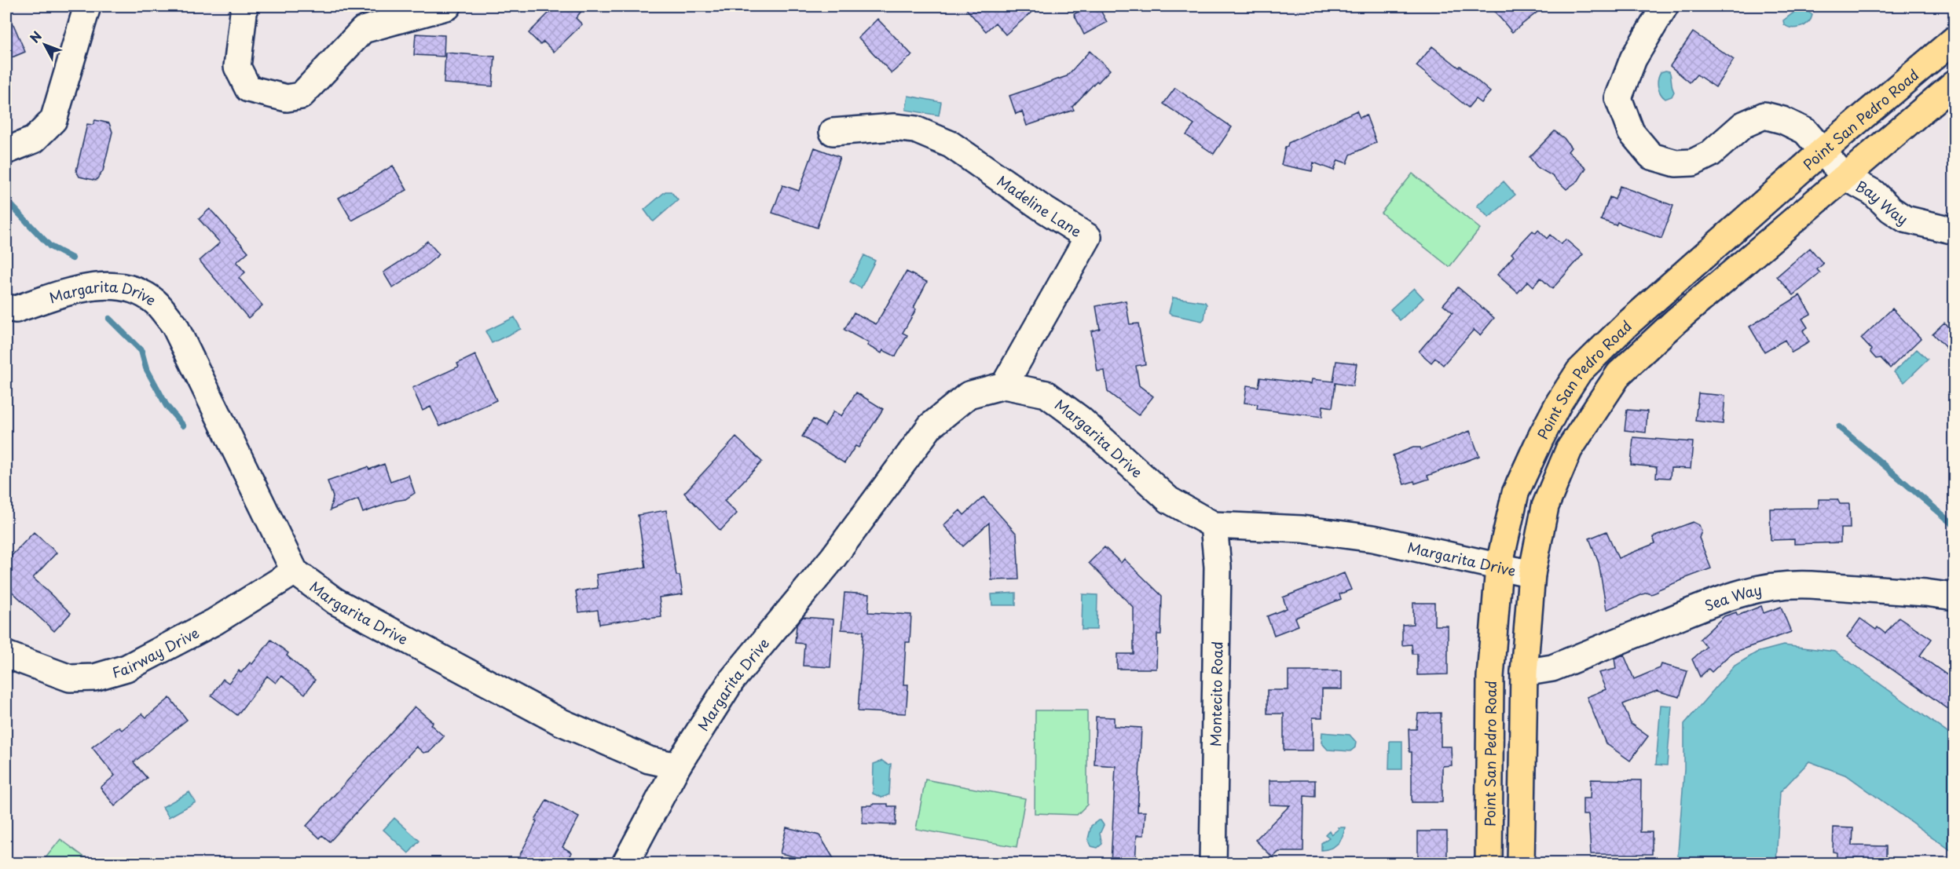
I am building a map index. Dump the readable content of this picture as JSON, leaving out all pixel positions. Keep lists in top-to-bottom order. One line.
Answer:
{"streets":{"main road":["Point San Pedro Road"],"street":["Bay Way","Madeline Lane","Margarita Drive","Sea Way","Fairway Drive","Montecito Road"]},"crossings":[["Point San Pedro Road","Bay Way"],["Point San Pedro Road","Margarita Drive"],["Point San Pedro Road","Sea Way"],["Madeline Lane","Margarita Drive"],["Margarita Drive","Fairway Drive"],["Margarita Drive","Montecito Road"]],"north":"top left"}
